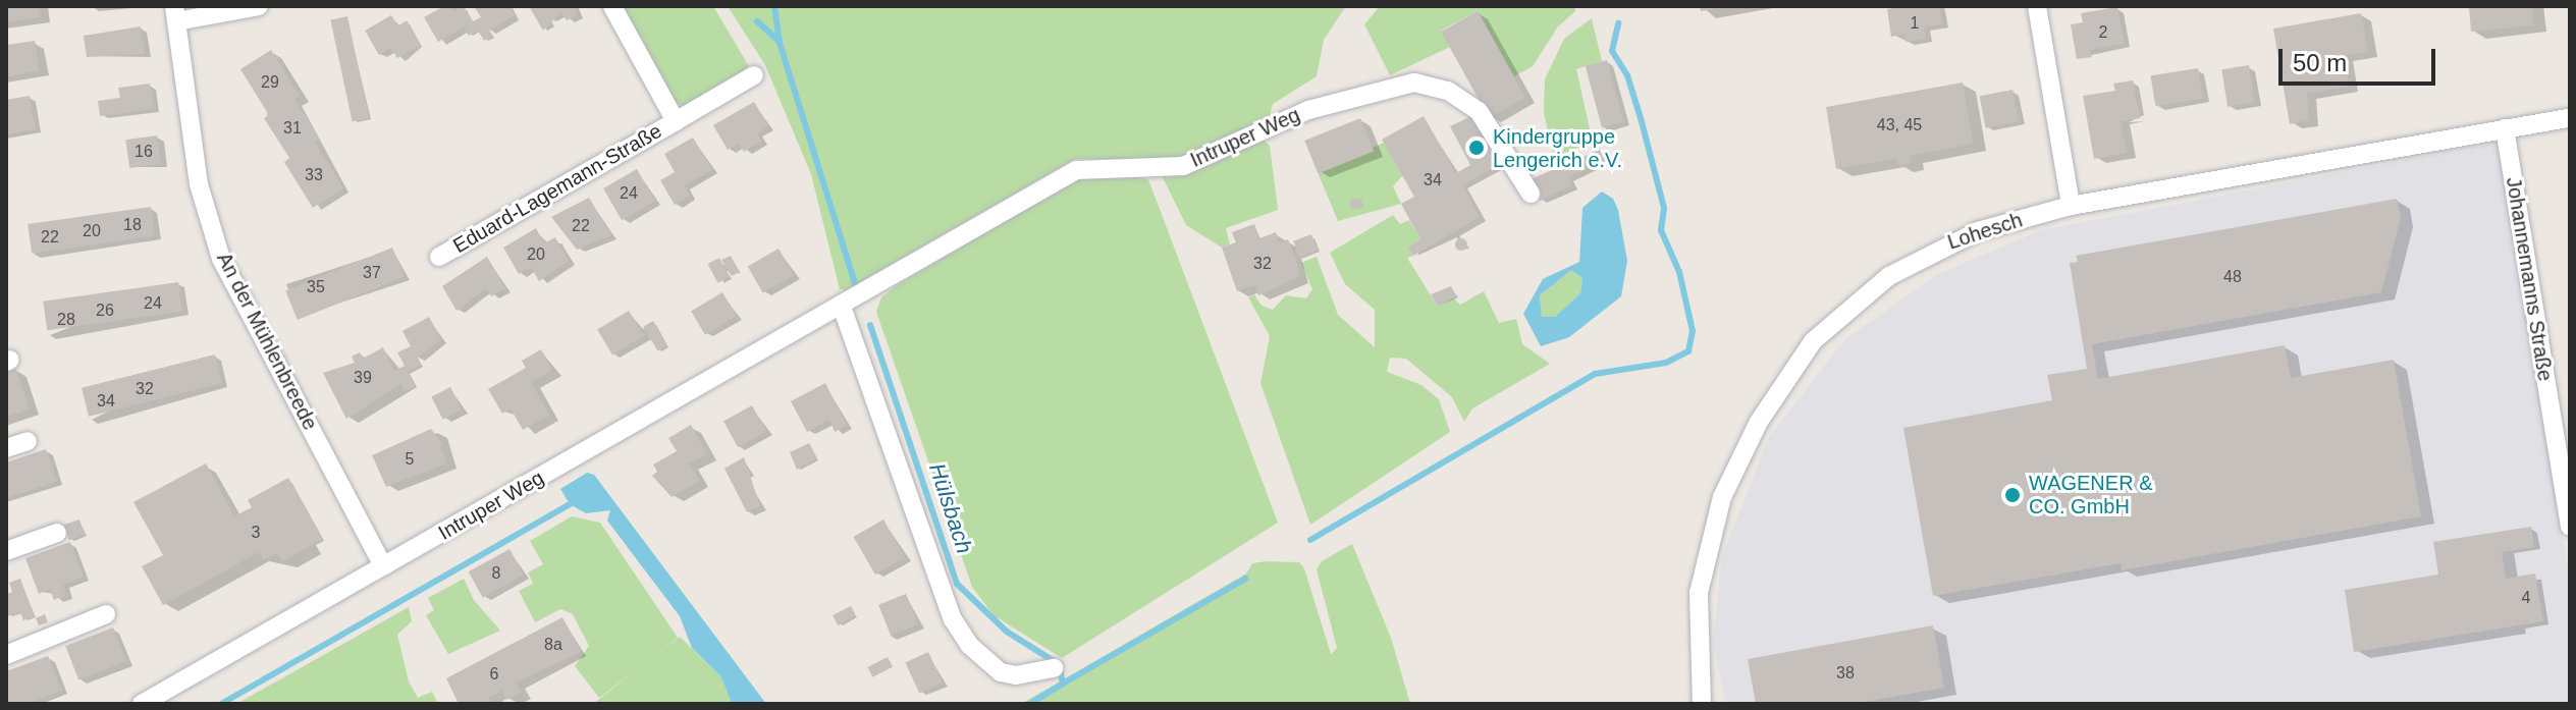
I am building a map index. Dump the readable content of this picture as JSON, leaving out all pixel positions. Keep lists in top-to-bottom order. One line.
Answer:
{"streets":{"street":["Intruper Weg","Eduard-Lagemann-Straße","Lohesch","Johannemanns Straße","An der Mühlenbreede"]},"crossings":[["Intruper Weg","An der Mühlenbreede"],["Lohesch","Johannemanns Straße"]],"water":["Hülsbach"],"places":["Kindergruppe Lengerich e.V.","WAGENER & CO. GmbH"],"house_numbers":["1","2","29","43, 45","31","16","33","34","24","18","22","20","22","20","32","37","48","35","24","26","28","39","32","34","5","3","8","4","8a","38","6"],"scale_bar":"50 m"}
